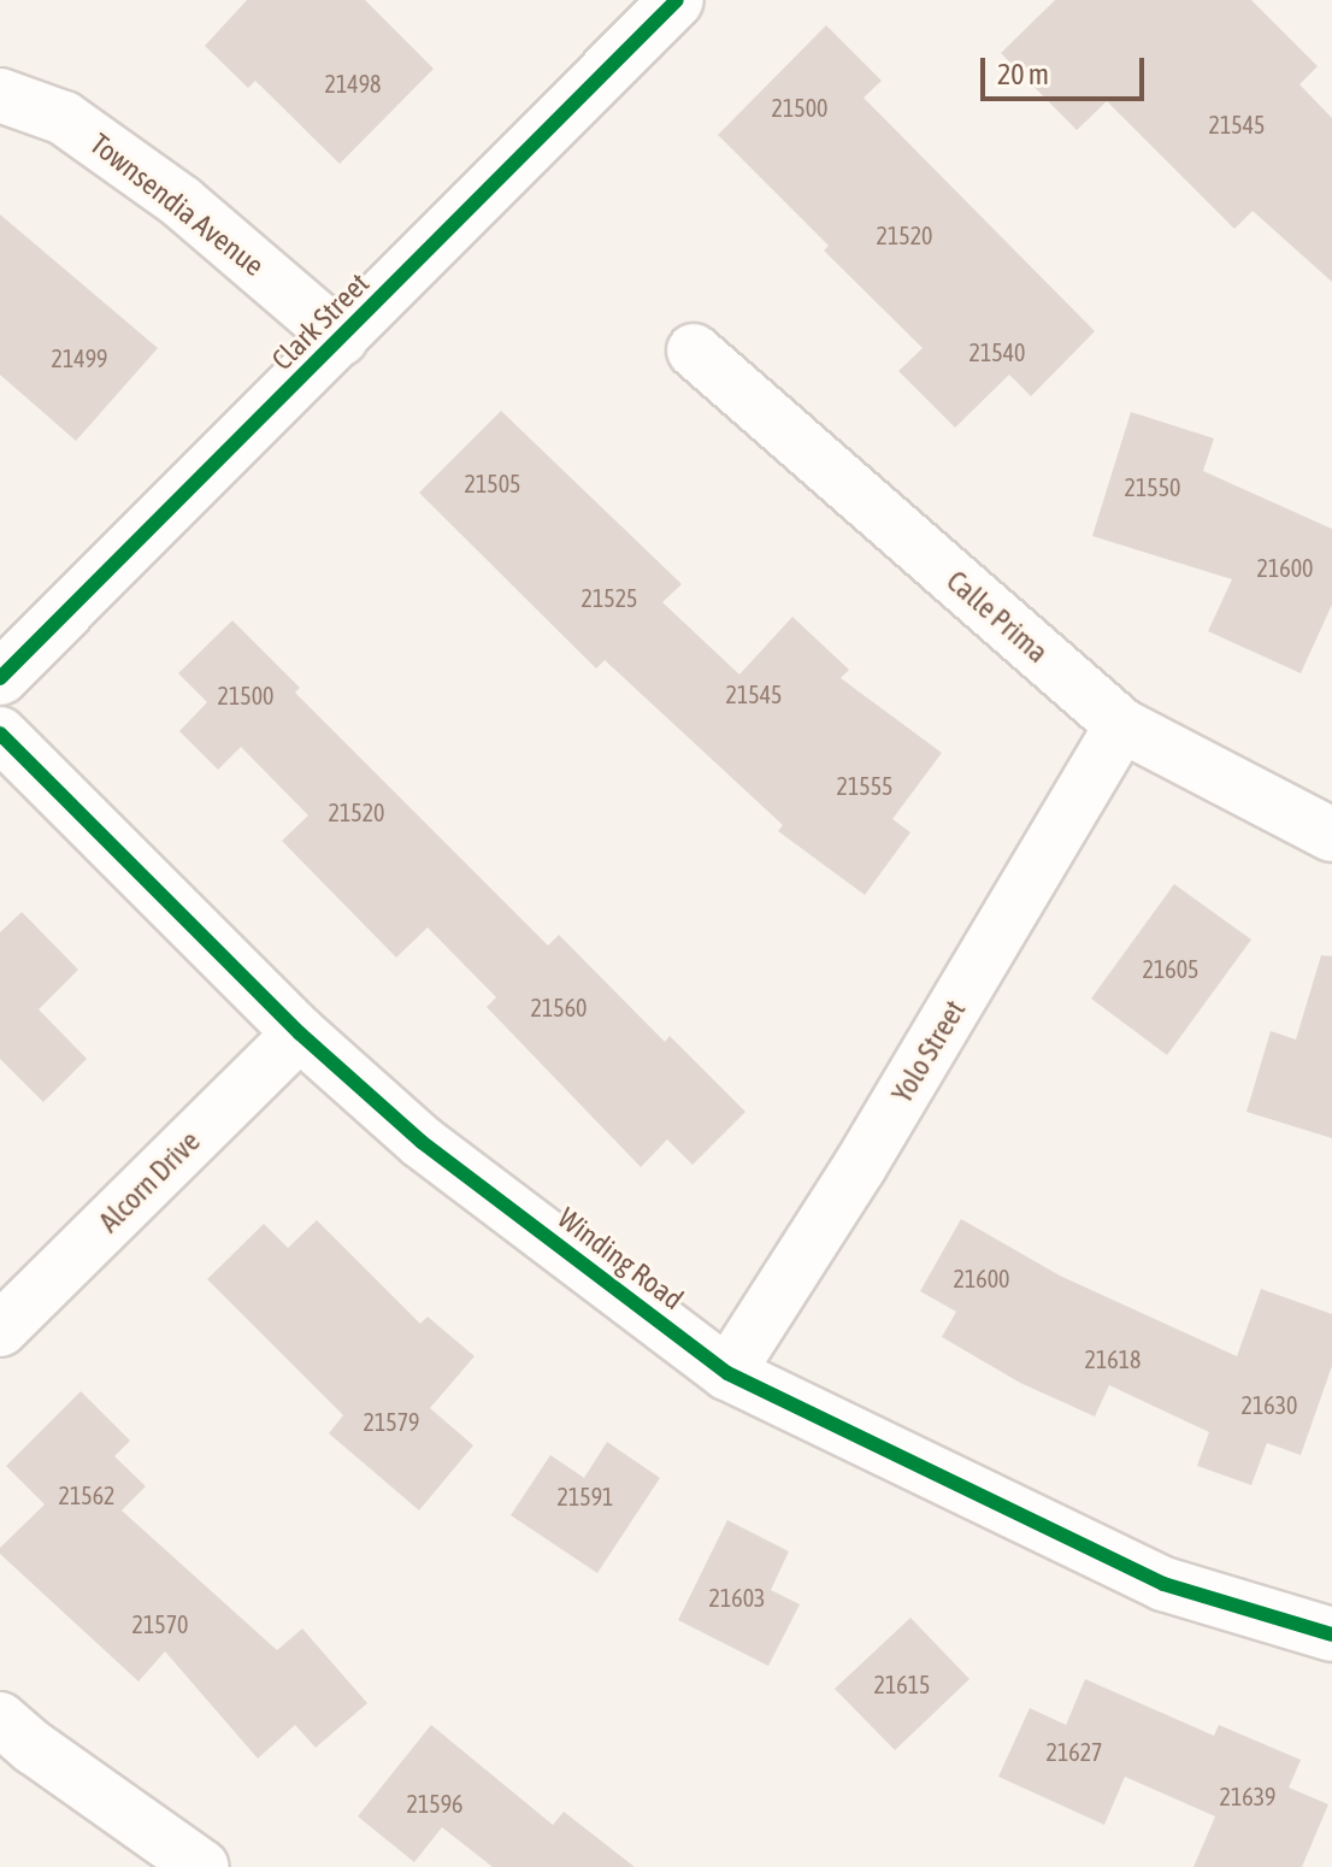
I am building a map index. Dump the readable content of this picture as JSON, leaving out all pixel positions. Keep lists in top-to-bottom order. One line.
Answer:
{"streets":{"street":["Townsendia Avenue","Clark Street","Calle Prima","Yolo Street","Alcorn Drive","Winding Road"]},"crossings":[["Townsendia Avenue","Clark Street"],["Calle Prima","Yolo Street"],["Yolo Street","Winding Road"],["Alcorn Drive","Winding Road"]],"house_numbers":["21498","21500","21545","21520","21540","21499","21505","21550","21600","21525","21545","21500","21555","21520","21605","21560","21600","21618","21630","21579","21562","21591","21603","21570","21615","21627","21639","21596"],"scale_bar":"20 m"}
